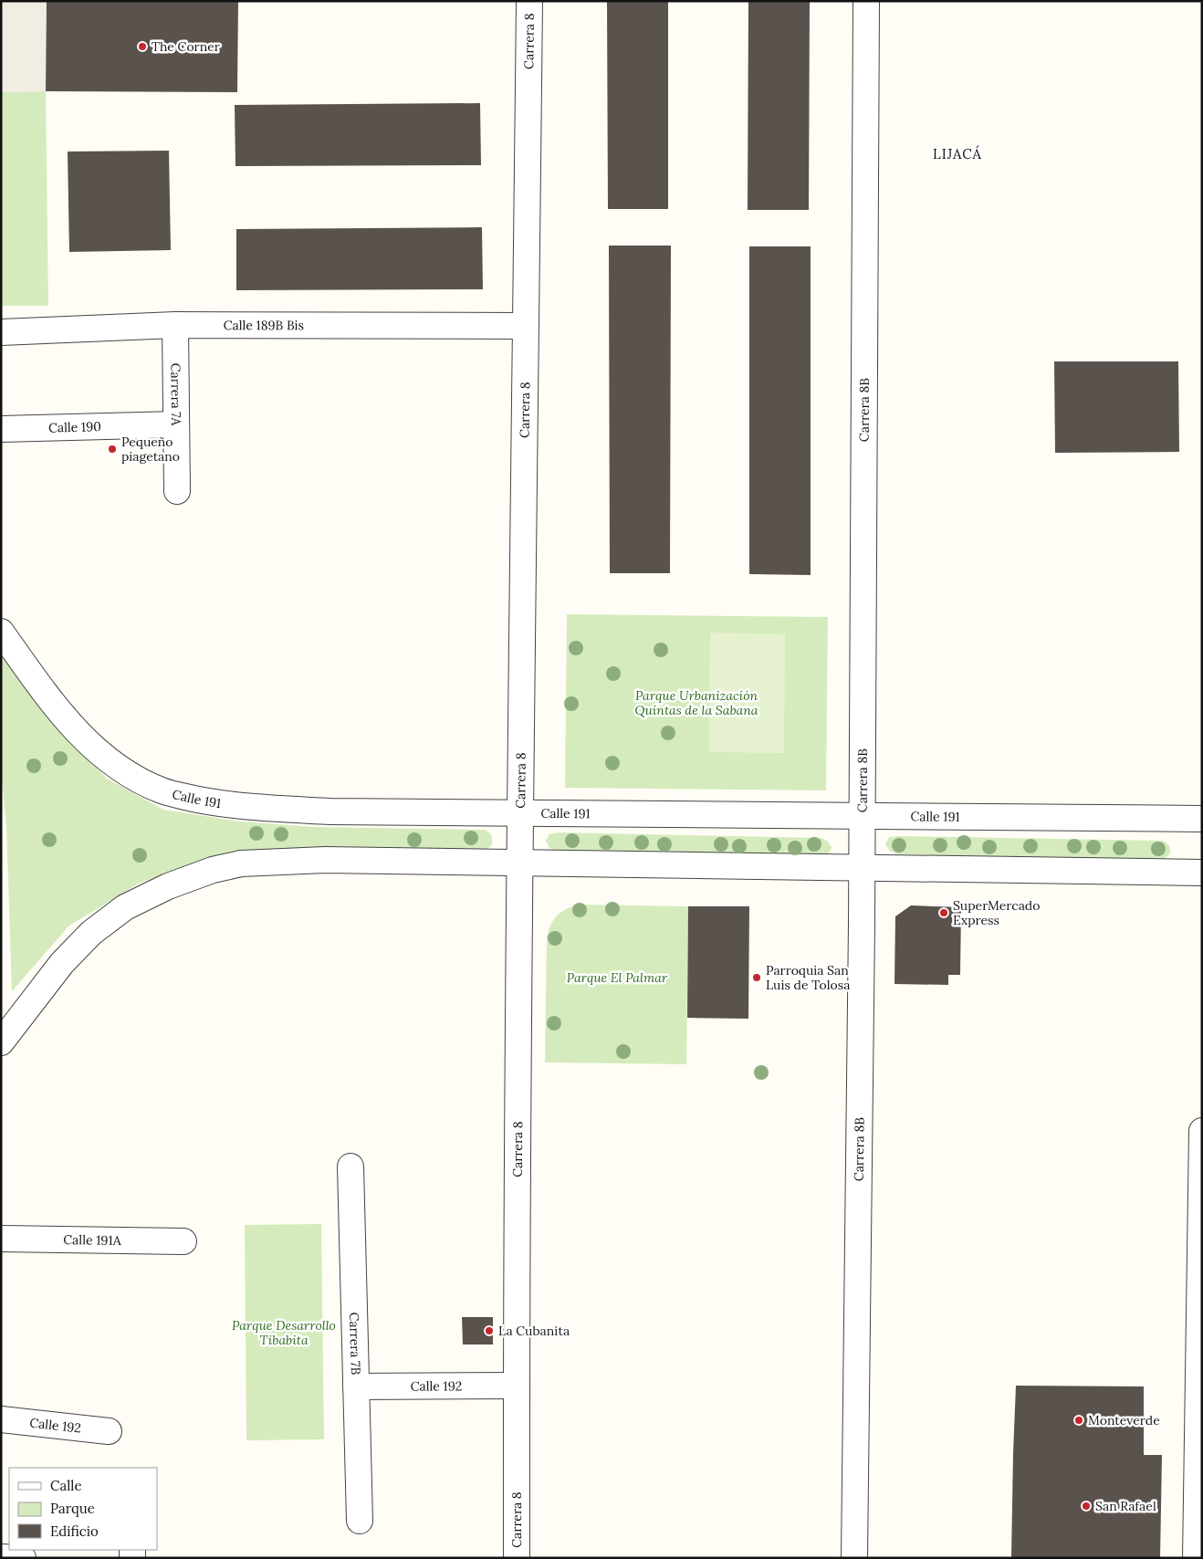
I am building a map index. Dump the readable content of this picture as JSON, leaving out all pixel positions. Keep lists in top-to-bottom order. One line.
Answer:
{"streets":{"street":["Carrera 8","Calle 189B Bis","Carrera 7A","Carrera 8B","Calle 190","Calle 191","Calle 191A","Carrera 7B","Calle 192"]},"crossings":[["Carrera 8","Calle 189B Bis"],["Carrera 8","Calle 191"],["Carrera 8","Calle 192"],["Calle 189B Bis","Carrera 7A"],["Carrera 7A","Calle 190"],["Carrera 8B","Calle 191"],["Carrera 7B","Calle 192"]],"districts":["LIJACÁ"],"parks":["Parque Urbanización Quintas de la Sabana","Parque El Palmar","Parque Desarrollo Tibabita"],"places":["The Corner","Pequeño piagetano","SuperMercado Express","Parroquia San Luis de Tolosa","La Cubanita","Monteverde","San Rafael"],"legend":["Calle","Parque","Edificio"]}
